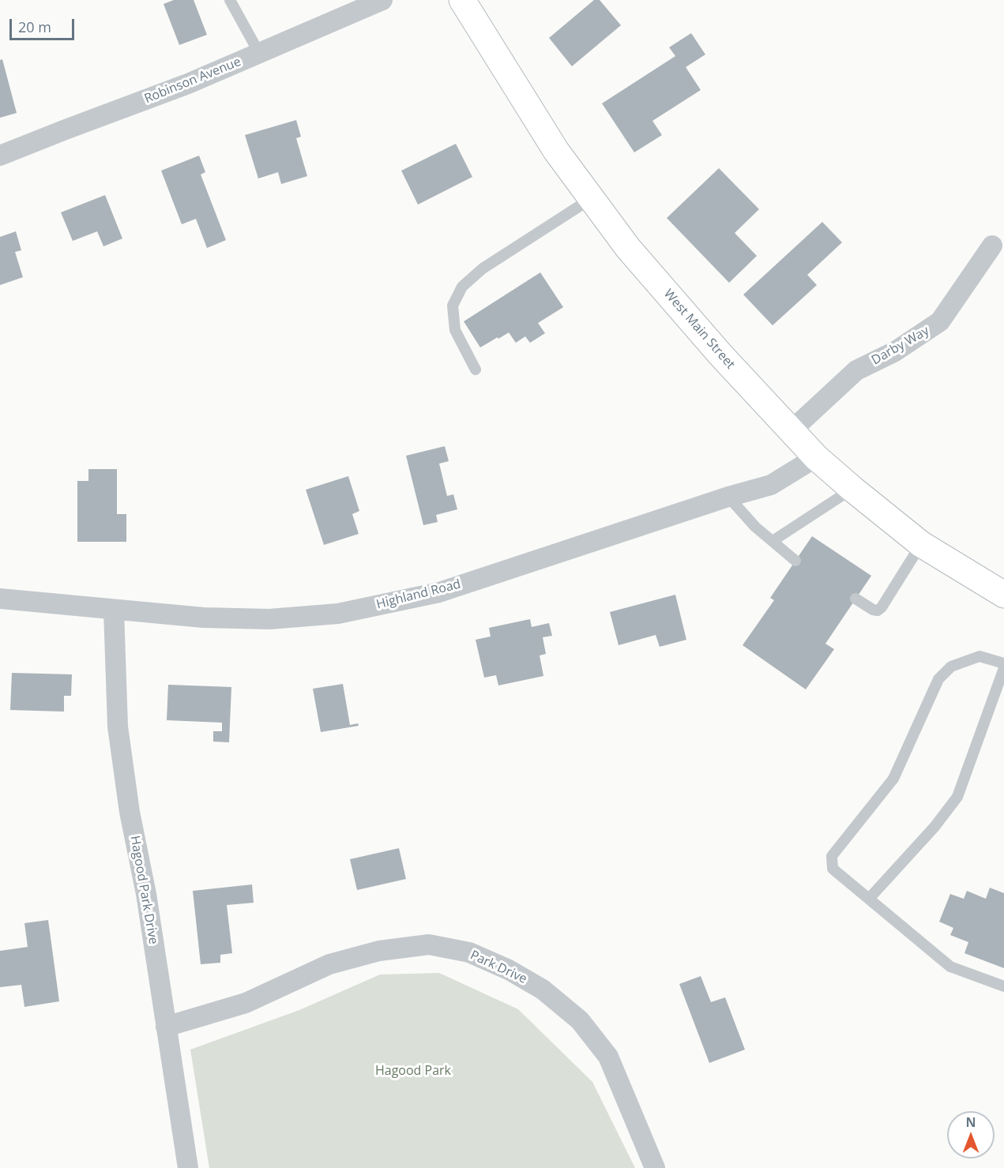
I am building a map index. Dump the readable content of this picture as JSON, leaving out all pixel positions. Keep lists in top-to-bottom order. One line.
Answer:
{"streets":{"main road":["West Main Street"],"street":["Robinson Avenue","Darby Way","Highland Road","Hagood Park Drive","Park Drive"]},"crossings":[["West Main Street","Darby Way"],["West Main Street","Highland Road"],["Highland Road","Hagood Park Drive"],["Hagood Park Drive","Park Drive"]],"parks":["Hagood Park"],"scale_bar":"20 m","north":"top"}
